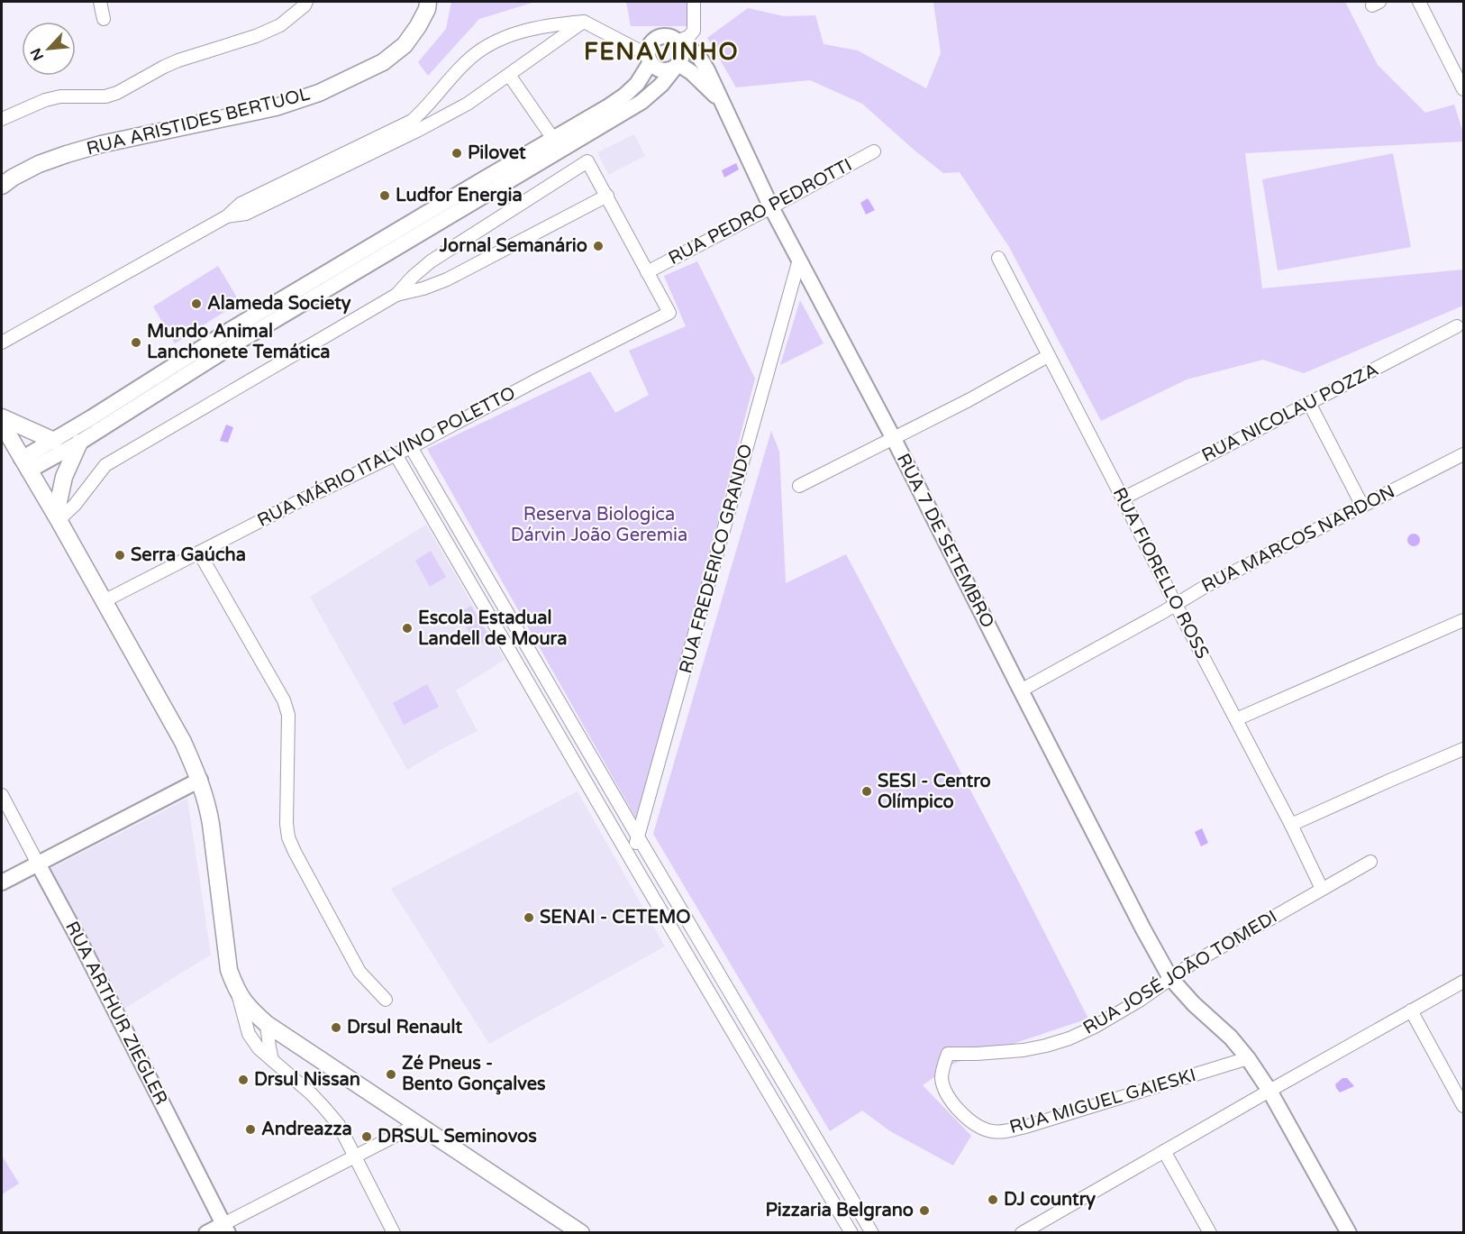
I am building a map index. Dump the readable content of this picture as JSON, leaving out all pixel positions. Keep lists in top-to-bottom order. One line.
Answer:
{"streets":{"main road":["RUA ARISTIDES BERTUOL"],"street":["RUA PEDRO PEDROTTI","RUA NICOLAU POZZA","RUA MÁRIO ITALVINO POLETTO","RUA MARCOS NARDON","RUA 7 DE SETEMBRO","RUA FREDERICO GRANDO","RUA FIORELLO ROSS","RUA JOSÉ JOÃO TOMEDI","RUA ARTHUR ZIEGLER","RUA MIGUEL GAIESKI"]},"crossings":[["RUA PEDRO PEDROTTI","RUA MÁRIO ITALVINO POLETTO"],["RUA PEDRO PEDROTTI","RUA 7 DE SETEMBRO"],["RUA NICOLAU POZZA","RUA FIORELLO ROSS"],["RUA MARCOS NARDON","RUA 7 DE SETEMBRO"],["RUA MARCOS NARDON","RUA FIORELLO ROSS"],["RUA 7 DE SETEMBRO","RUA FREDERICO GRANDO"],["RUA 7 DE SETEMBRO","RUA JOSÉ JOÃO TOMEDI"],["RUA 7 DE SETEMBRO","RUA MIGUEL GAIESKI"],["RUA FIORELLO ROSS","RUA JOSÉ JOÃO TOMEDI"],["RUA JOSÉ JOÃO TOMEDI","RUA MIGUEL GAIESKI"]],"districts":["FENAVINHO"],"parks":["Reserva Biologica Dárvin João Geremia"],"places":["Pilovet","Ludfor Energia","Jornal Semanário","Alameda Society","Mundo Animal Lanchonete Temática","Serra Gaúcha","Escola Estadual Landell de Moura","SESI - Centro Olímpico","SENAI - CETEMO","Drsul Renault","Zé Pneus - Bento Gonçalves","Drsul Nissan","Andreazza","DRSUL Seminovos","DJ country","Pizzaria Belgrano"],"north":"bottom left"}
